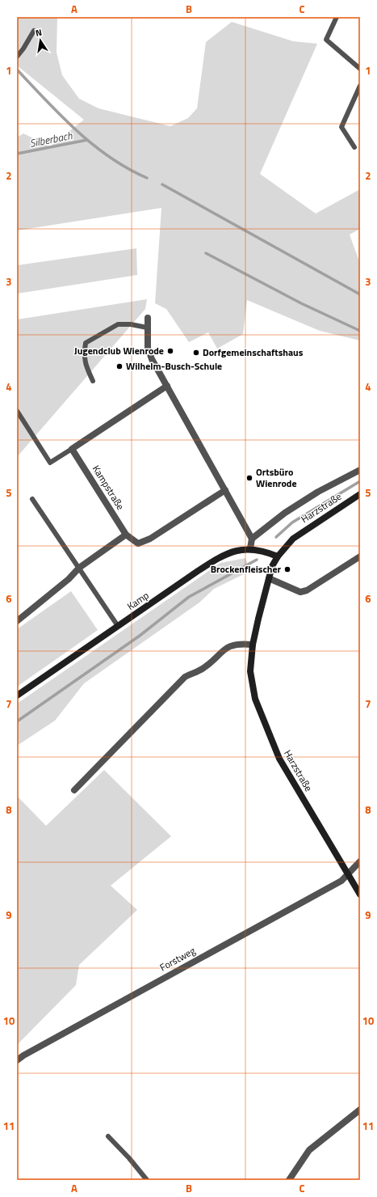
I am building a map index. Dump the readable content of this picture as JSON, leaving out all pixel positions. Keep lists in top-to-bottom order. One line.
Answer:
{"streets":{"main road":["Harzstraße","Kamp"],"street":["Kampstraße","Forstweg"]},"crossings":[["Harzstraße","Kamp"],["Harzstraße","Forstweg"]],"water":["Silberbach"],"places":["Jugendclub Wienrode","Dorfgemeinschaftshaus","Wilhelm-Busch-Schule","Ortsbüro Wienrode","Brockenfleischer"],"north":"top","grid":{"columns":["A","B","C"],"rows":["1","2","3","4","5","6","7","8","9","10","11"]}}
